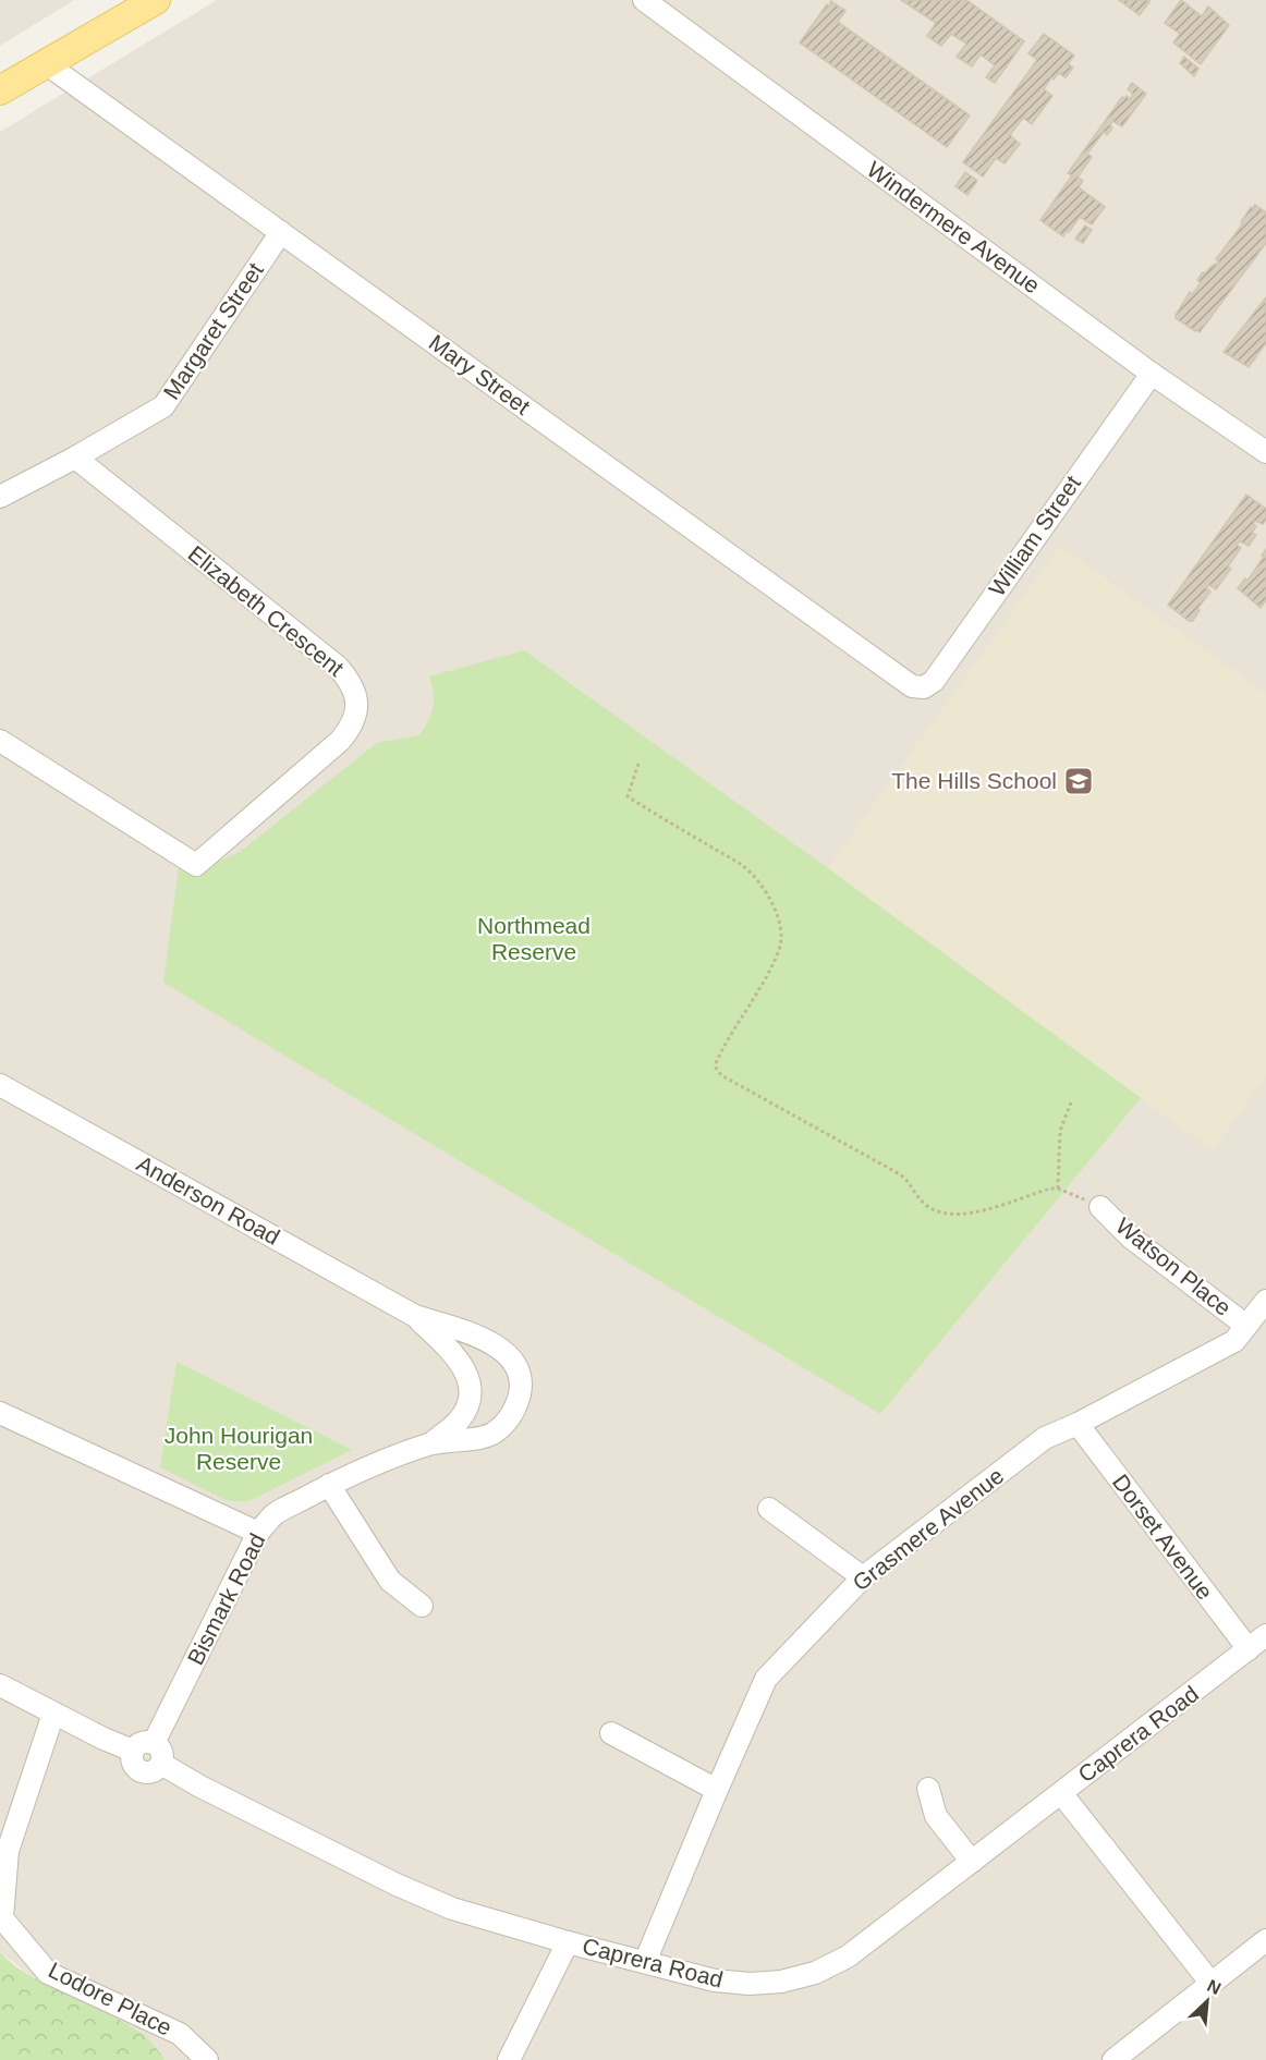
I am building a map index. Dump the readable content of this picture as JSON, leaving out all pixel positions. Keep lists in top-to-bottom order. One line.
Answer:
{"streets":{"street":["Windermere Avenue","Margaret Street","Mary Street","William Street","Elizabeth Crescent","Anderson Road","Watson Place","Grasmere Avenue","Dorset Avenue","Bismark Road","Caprera Road","Lodore Place"]},"crossings":[["Windermere Avenue","William Street"],["Margaret Street","Mary Street"],["Margaret Street","Elizabeth Crescent"],["Mary Street","William Street"],["Anderson Road","Bismark Road"],["Watson Place","Grasmere Avenue"],["Grasmere Avenue","Dorset Avenue"],["Grasmere Avenue","Caprera Road"],["Dorset Avenue","Caprera Road"],["Bismark Road","Caprera Road"]],"parks":["Northmead Reserve","John Hourigan Reserve"],"places":{"school or university":["The Hills School"]},"north":"top right"}
